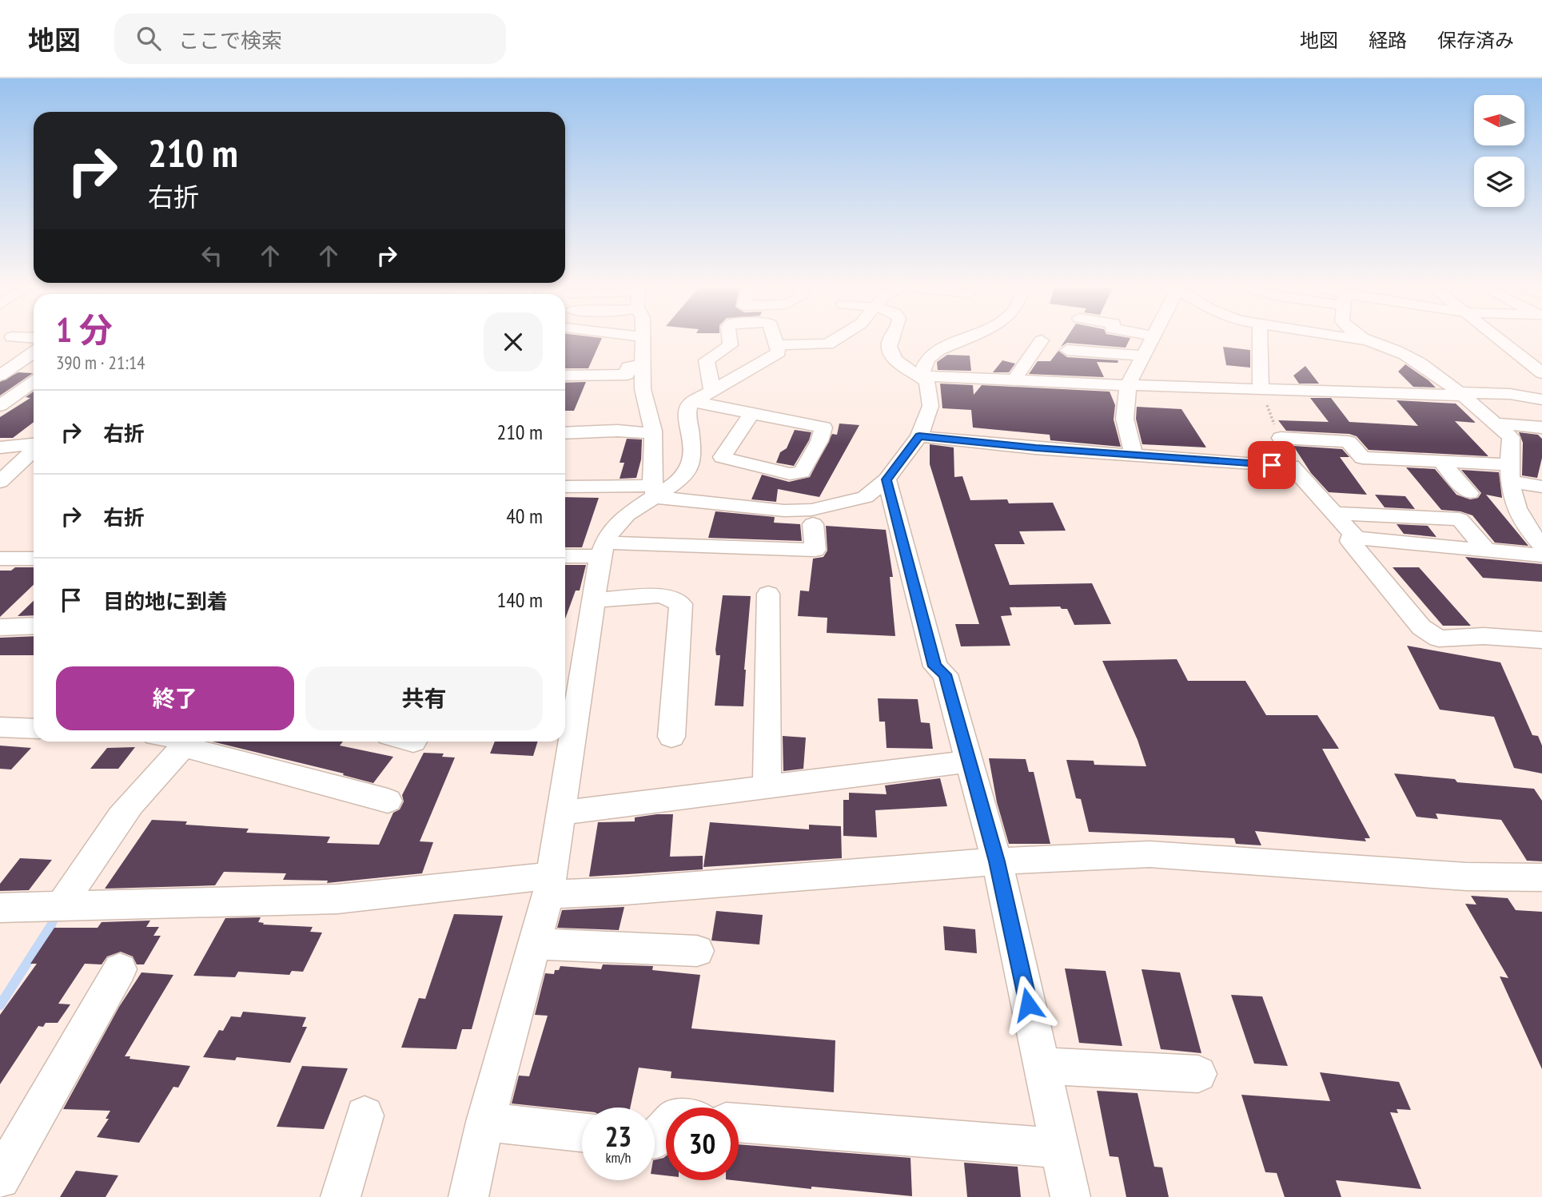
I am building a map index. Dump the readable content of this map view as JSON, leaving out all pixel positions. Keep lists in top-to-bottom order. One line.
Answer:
{"north":"left","page":{"header":"地図","search":"ここで検索","nav":["地図","経路","保存済み"],"turn":["210 m","右折"],"heading":["1 分","390 m · 21:14"],"list":[{"name":"右折","value":"210 m"},{"name":"右折","value":"40 m"},{"name":"目的地に到着","value":"140 m"}],"buttons":["終了","共有"],"speed":"23 km/h","limit":"30"}}
